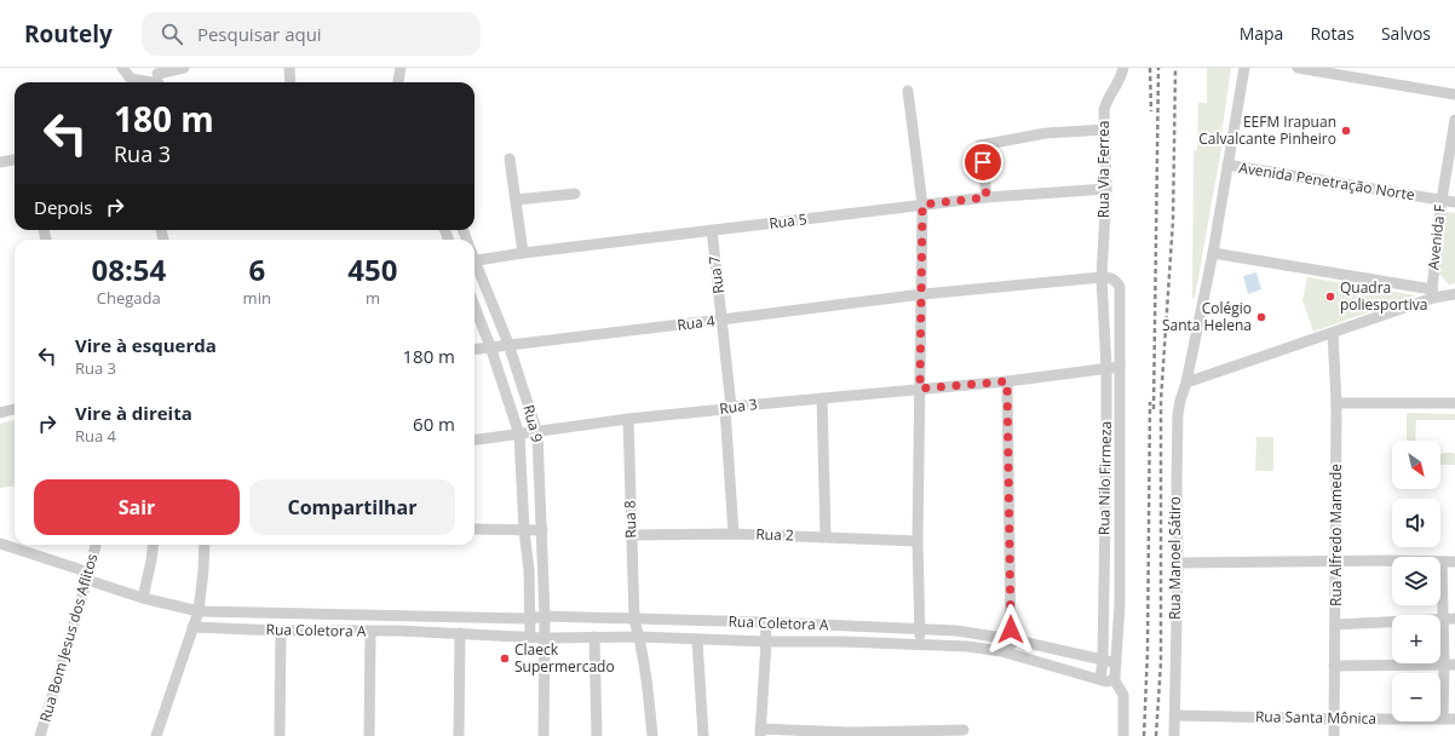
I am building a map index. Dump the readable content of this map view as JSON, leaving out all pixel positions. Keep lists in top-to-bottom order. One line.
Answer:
{"streets":{"street":["Rua Via Ferrea","Avenida Penetração Norte","Rua 5","Avenida F","Rua 7","Rua 4","Rua 3","Rua 9","Rua Nilo Firmeza","Rua 8","Rua 2","Rua Alfredo Mamede","Rua Manoel Sátiro","Rua Coletora A","Rua Bom Jesus dos Aflitos","Rua Santa Mônica"]},"crossings":[["Rua Via Ferrea","Rua 5"],["Rua Via Ferrea","Rua 4"],["Rua Via Ferrea","Rua Nilo Firmeza"],["Avenida Penetração Norte","Avenida F"],["Avenida Penetração Norte","Rua Manoel Sátiro"],["Rua 5","Rua 7"],["Rua 7","Rua 4"],["Rua 7","Rua 3"],["Rua 7","Rua 2"],["Rua 4","Rua 9"],["Rua 4","Rua Nilo Firmeza"],["Rua 3","Rua 9"],["Rua 3","Rua Nilo Firmeza"],["Rua 3","Rua 8"],["Rua 9","Rua Coletora A"],["Rua Nilo Firmeza","Rua Coletora A"],["Rua 8","Rua 2"],["Rua 8","Rua Coletora A"],["Rua Alfredo Mamede","Rua Santa Mônica"],["Rua Manoel Sátiro","Rua Santa Mônica"],["Rua Coletora A","Rua Bom Jesus dos Aflitos"]],"places":["EEFM Irapuan Calvalcante Pinheiro","Quadra poliesportiva","Colégio Santa Helena","Claeck Supermercado"],"north":"bottom right","page":{"header":"Routely","search":"Pesquisar aqui","nav":["Mapa","Rotas","Salvos"],"turn":["180 m","Rua 3"],"then":"Depois","eta":["08:54","Chegada","6","min","450","m"],"list":[{"name":"Vire à esquerda","note":"Rua 3","value":"180 m"},{"name":"Vire à direita","note":"Rua 4","value":"60 m"}],"map_buttons":["+","−"],"buttons":["Sair","Compartilhar"]}}
